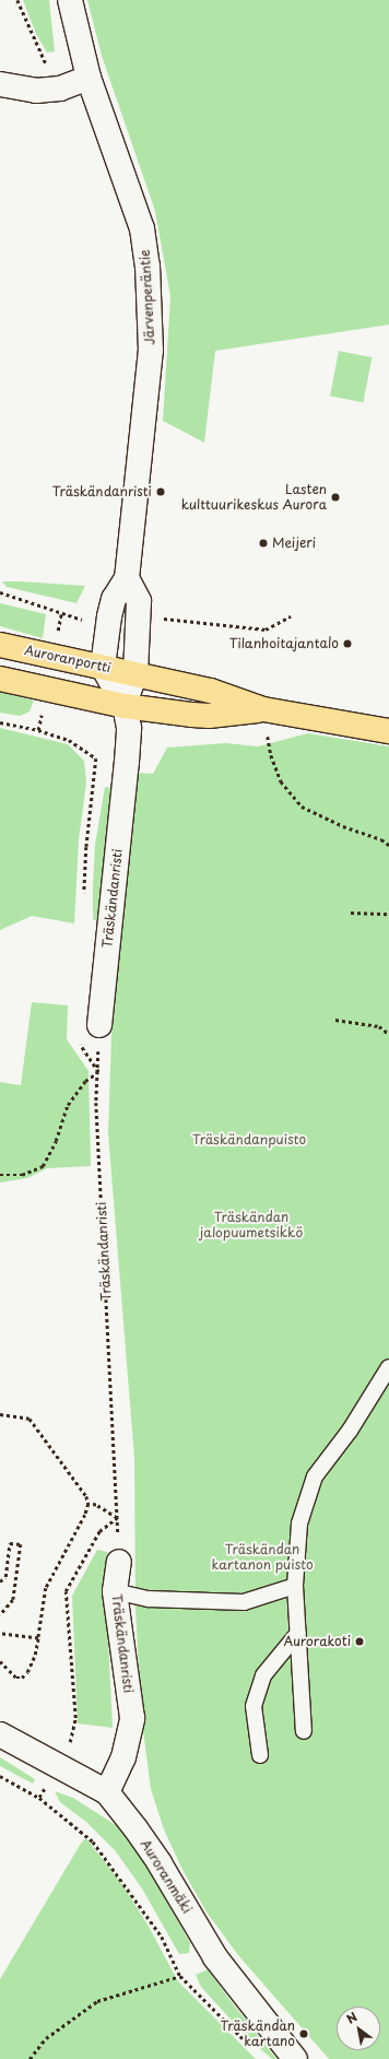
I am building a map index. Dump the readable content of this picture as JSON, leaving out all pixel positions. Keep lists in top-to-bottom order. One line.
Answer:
{"streets":{"main road":["Auroranportti"],"street":["Järvenperäntie","Träskändanristi","Auroranmäki"]},"crossings":[["Järvenperäntie","Auroranportti"],["Träskändanristi","Auroranmäki"]],"parks":["Träskändanpuisto","Träskändan jalopuumetsikkö","Träskändan kartanon puisto"],"places":["Träskändanristi","Lasten kulttuurikeskus Aurora","Meijeri","Tilanhoitajantalo","Aurorakoti","Träskändan kartano"],"north":"top left"}
